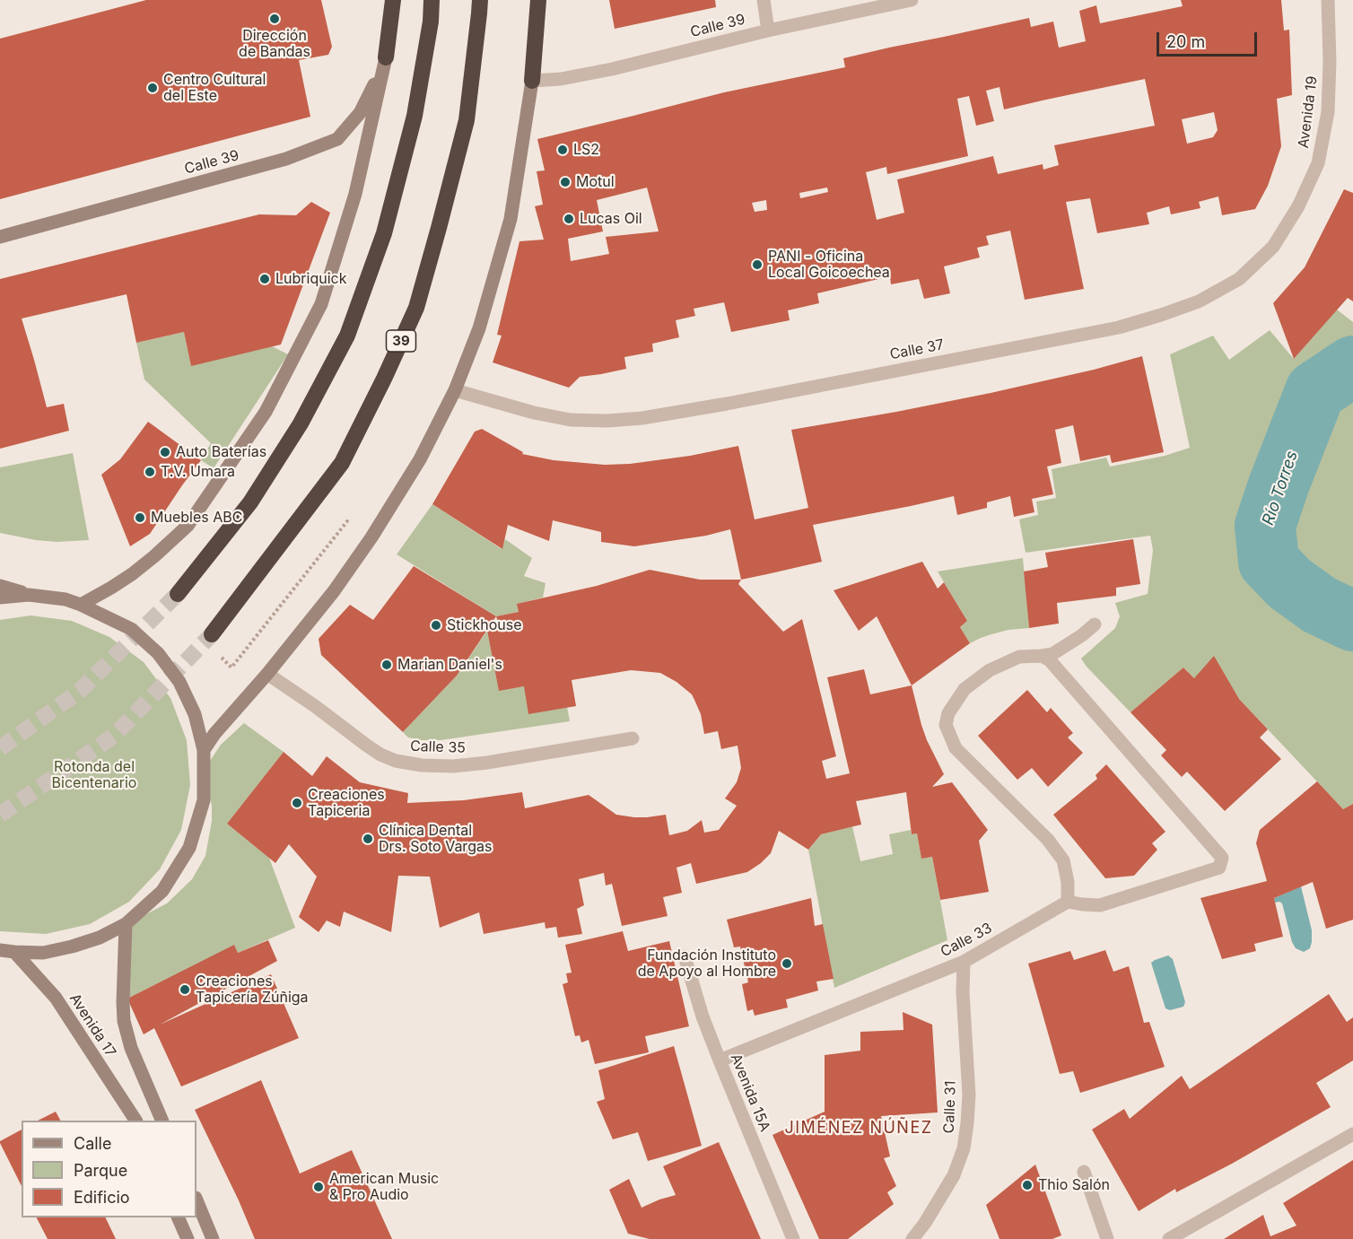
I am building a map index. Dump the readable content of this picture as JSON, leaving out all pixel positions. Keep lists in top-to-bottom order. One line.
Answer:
{"streets":{"highway":["39"],"main road":["Calle 39","Avenida 17"],"street":["Avenida 19","Calle 37","Calle 35","Calle 33","Avenida 15A","Calle 31"]},"crossings":[["Avenida 19","Calle 37"],["Calle 33","Avenida 15A"],["Calle 33","Calle 31"]],"districts":["JIMÉNEZ NÚÑEZ"],"water":["Río Torres"],"parks":["Rotonda del Bicentenario"],"places":["Dirección de Bandas","Centro Cultural del Este","LS2","Motul","Lucas Oil","PANI - Oficina Local Goicoechea","Lubriquick","Auto Baterías","T.V. Umara","Muebles ABC","Stickhouse","Marian Daniel's","Creaciones Tapiceria","Clínica Dental Drs. Soto Vargas","Fundación Instituto de Apoyo al Hombre","Creaciones Tapicería Zúñiga","Thio Salón","American Music & Pro Audio"],"legend":["Calle","Parque","Edificio"],"scale_bar":"20 m"}
